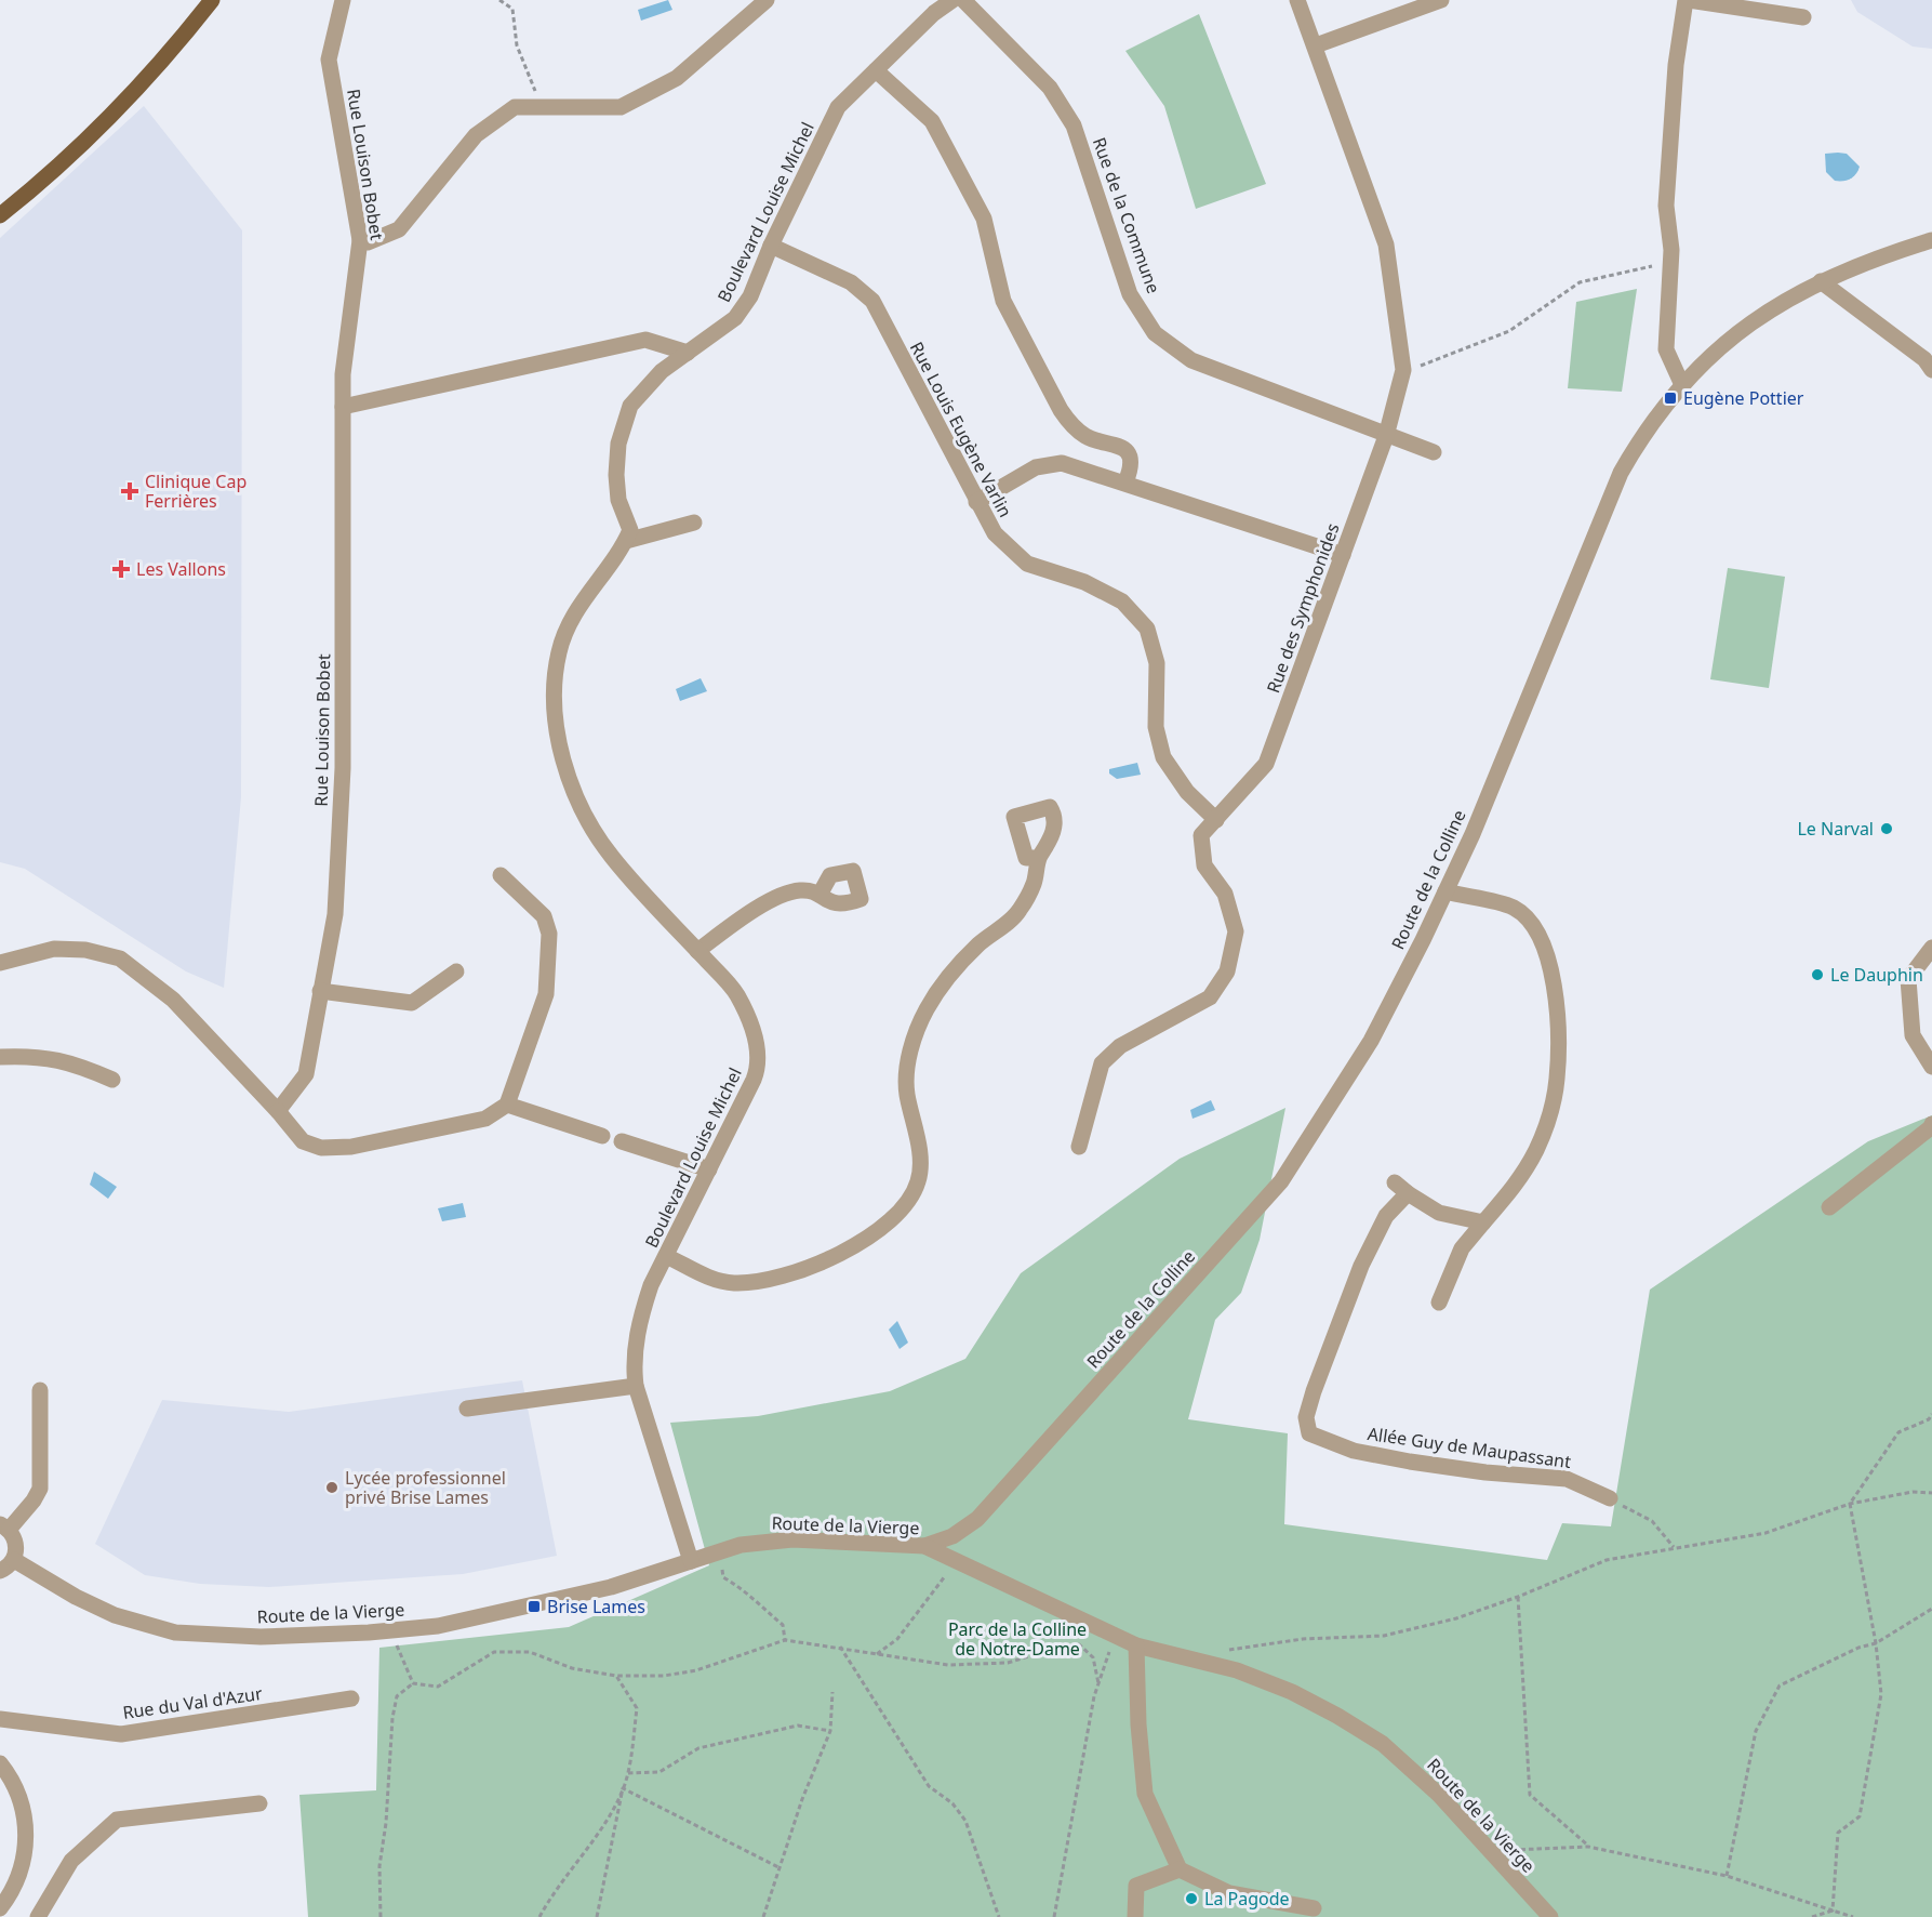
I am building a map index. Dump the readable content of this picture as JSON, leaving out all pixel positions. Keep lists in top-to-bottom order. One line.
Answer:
{"streets":{"street":["Rue Louison Bobet","Boulevard Louise Michel","Rue de la Commune","Rue Louis Eugène Varlin","Rue des Symphonides","Route de la Colline","Allée Guy de Maupassant","Route de la Vierge","Rue du Val d'Azur"]},"crossings":[["Boulevard Louise Michel","Rue Louis Eugène Varlin"],["Boulevard Louise Michel","Route de la Vierge"],["Rue de la Commune","Rue des Symphonides"],["Rue Louis Eugène Varlin","Rue des Symphonides"],["Route de la Colline","Route de la Vierge"]],"parks":["Parc de la Colline de Notre-Dame"],"places":{"transit":["Eugène Pottier","Brise Lames"],"health":["Clinique Cap Ferrières","Les Vallons"],"other":["Le Narval","Le Dauphin","Lycée professionnel privé Brise Lames","La Pagode"]}}
